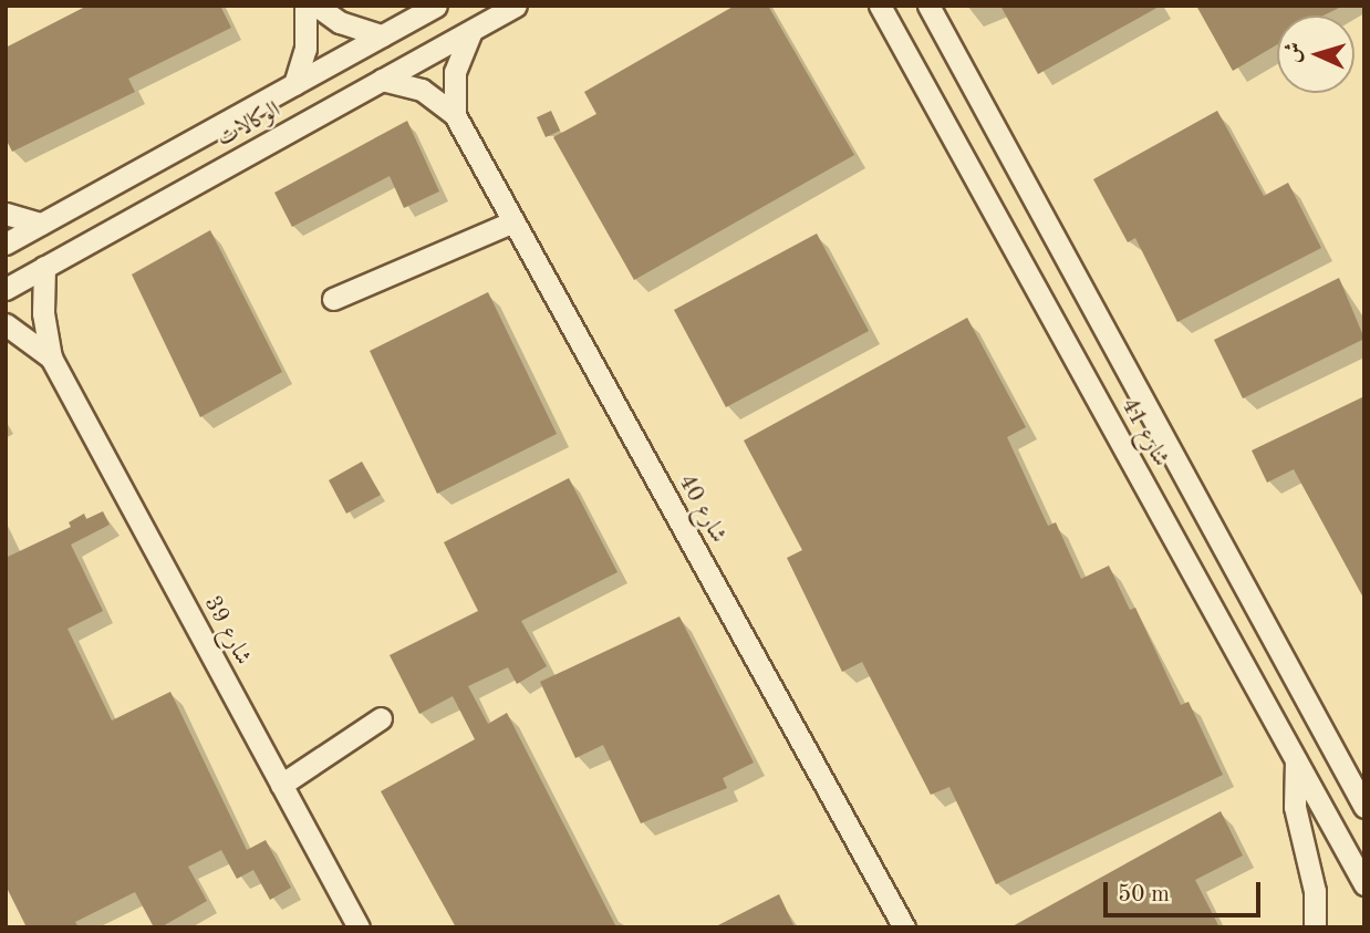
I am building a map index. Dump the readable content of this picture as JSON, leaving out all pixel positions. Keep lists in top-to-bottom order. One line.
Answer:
{"streets":{"street":["الوكالات","شارع 41","شارع 40","شارع 39"]},"crossings":[["الوكالات","شارع 40"],["الوكالات","شارع 39"]],"scale_bar":"50 m","north":"left"}
